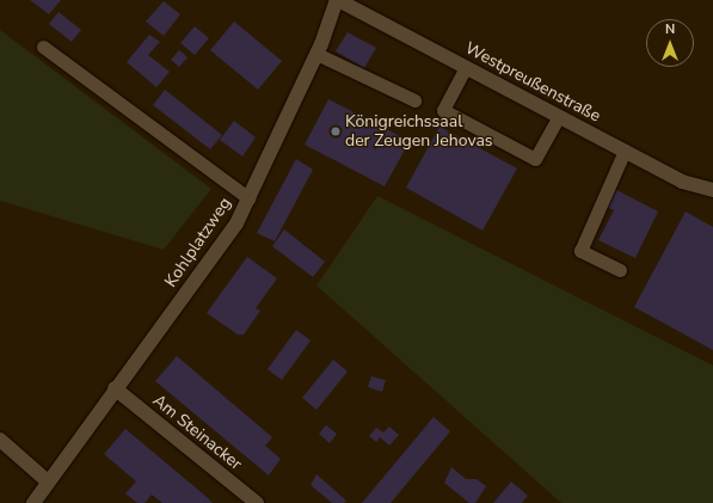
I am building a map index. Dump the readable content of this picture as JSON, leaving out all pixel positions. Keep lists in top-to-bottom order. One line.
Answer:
{"streets":{"street":["Westpreußenstraße","Kohlplatzweg","Am Steinacker"]},"crossings":[["Westpreußenstraße","Kohlplatzweg"],["Kohlplatzweg","Am Steinacker"]],"places":["Königreichssaal der Zeugen Jehovas"],"north":"top"}
